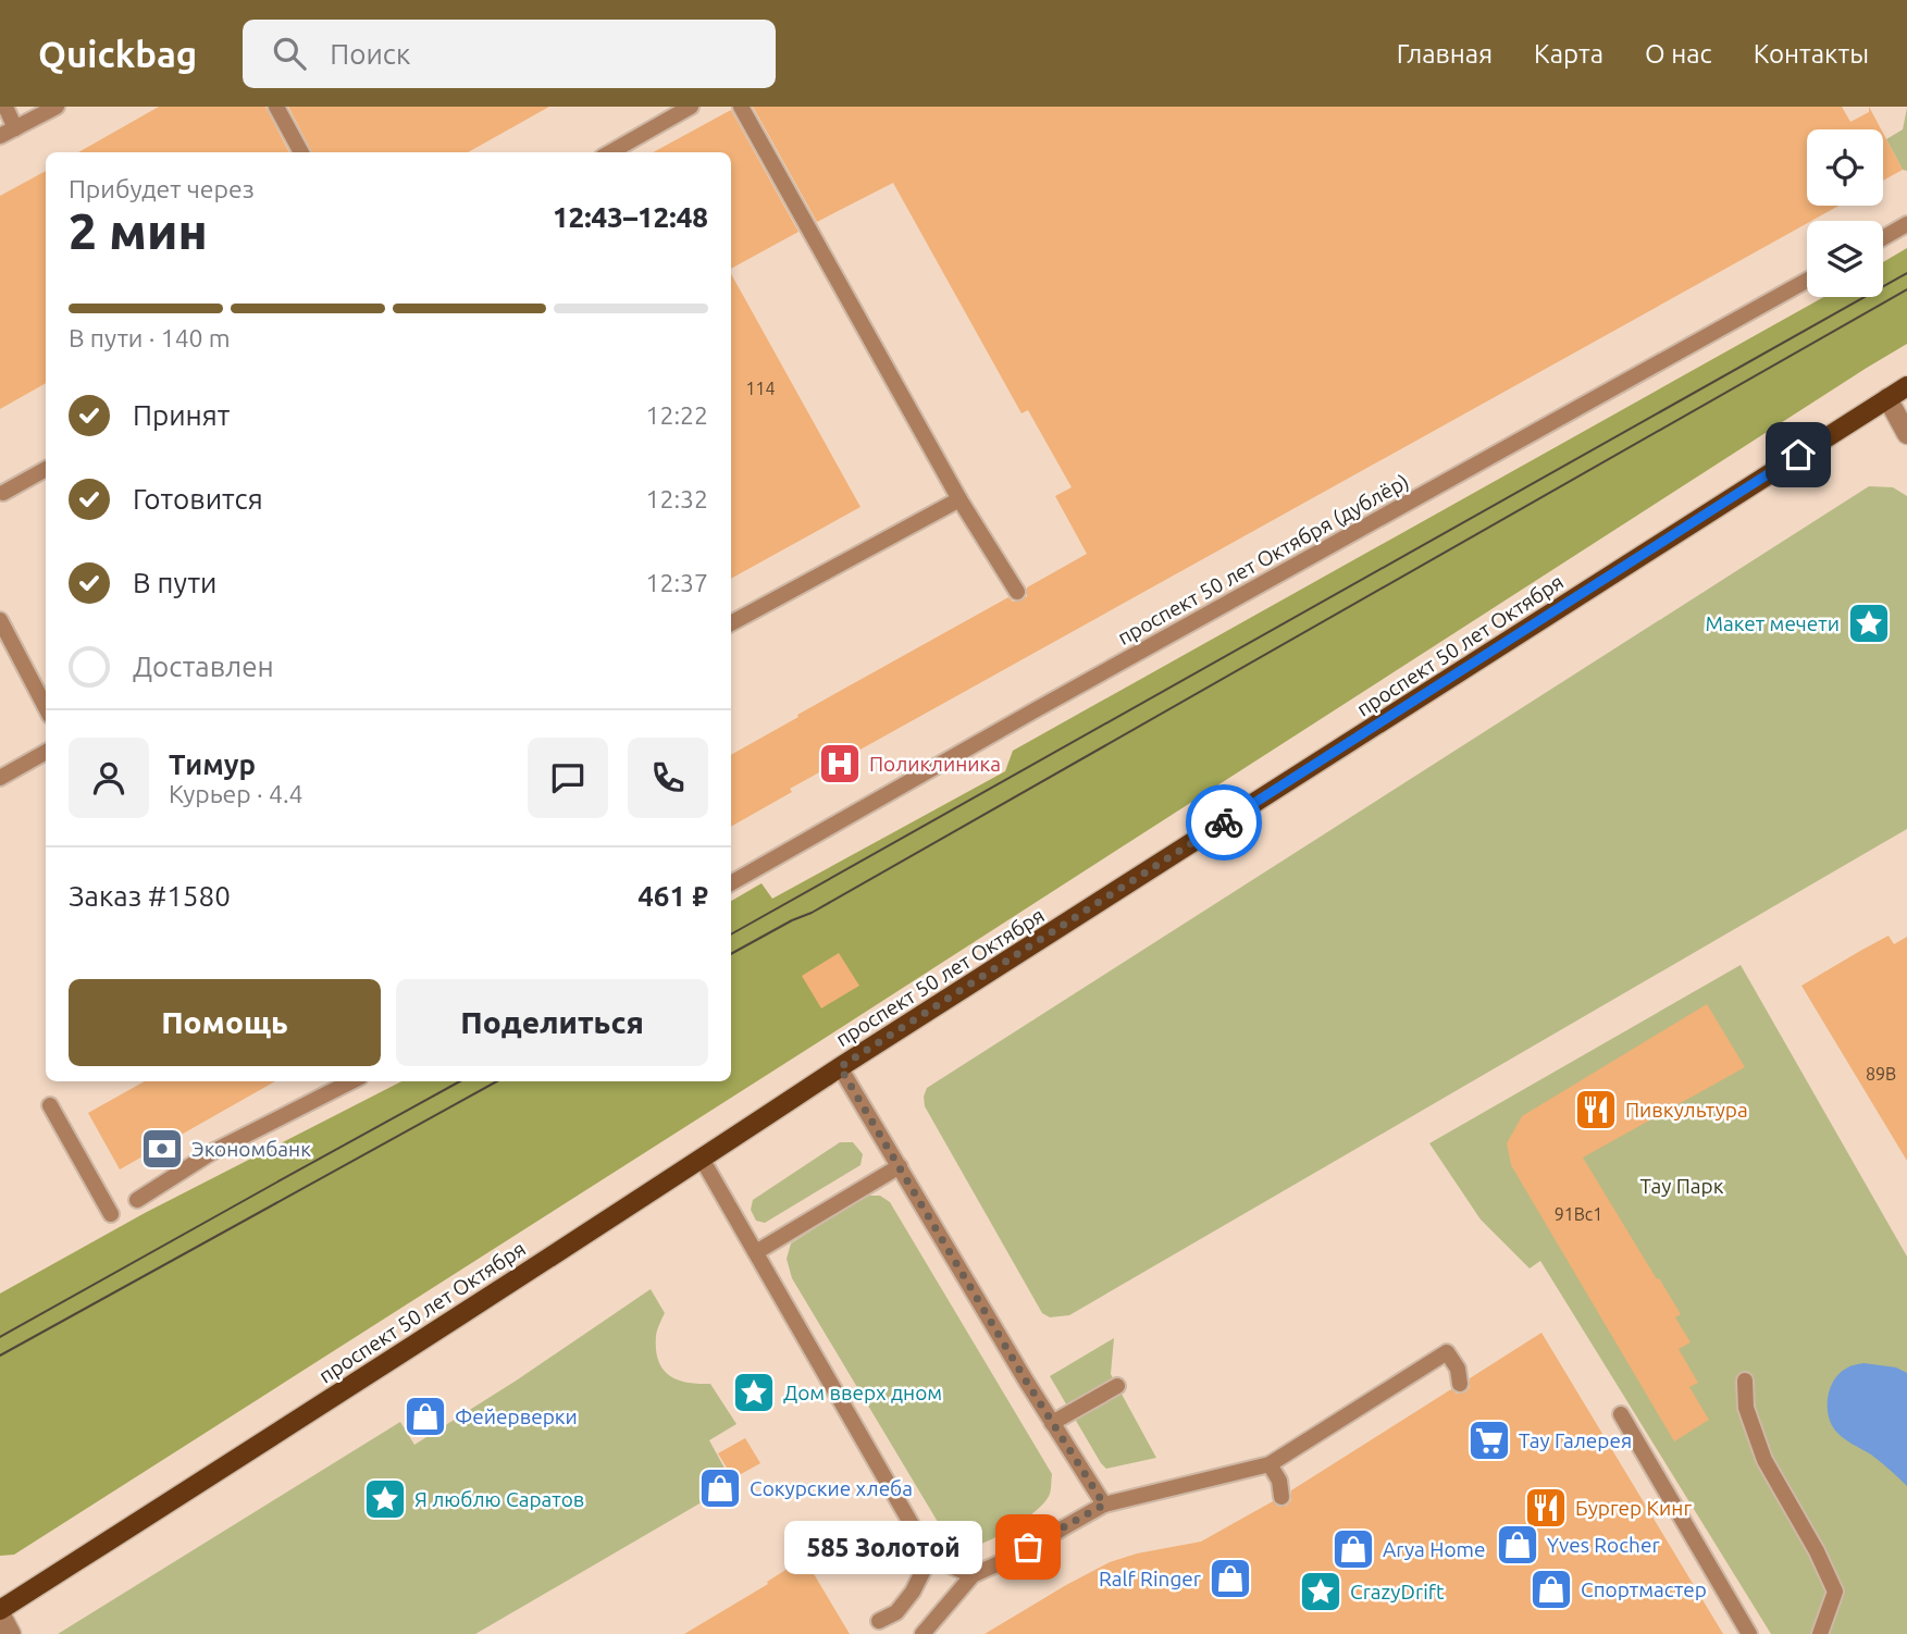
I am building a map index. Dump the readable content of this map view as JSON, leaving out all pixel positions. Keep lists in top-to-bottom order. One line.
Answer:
{"streets":{"main road":["проспект 50 лет Октября"],"lane":["проспект 50 лет Октября (дублёр)"]},"parks":["Тау Парк"],"places":{"place":["Макет мечети","Дом вверх дном","Я люблю Саратов","CrazyDrift"],"hospital":["Поликлиника"],"restaurant":["Пивкультура","Бургер Кинг"],"bank":["Экономбанк"],"shop":["Фейерверки","Сокурские хлеба","Yves Rocher","Arya Home","Ralf Ringer","Спортмастер"],"supermarket":["Тау Галерея"],"other":["585 Золотой"]},"house_numbers":["114","89В","91Вс1"],"page":{"header":"Quickbag","search":"Поиск","nav":["Главная","Карта","О нас","Контакты"],"heading":["2 мин","Прибудет через","12:43–12:48"],"panel":["Тимур","Курьер · 4.4","Заказ #1580","461 ₽"],"bar":"В пути · 140 m","list":[["Принят","12:22"],["Готовится","12:32"],["В пути","12:37"],"Доставлен"],"buttons":["Помощь","Поделиться"],"bubble":"585 Золотой"}}
